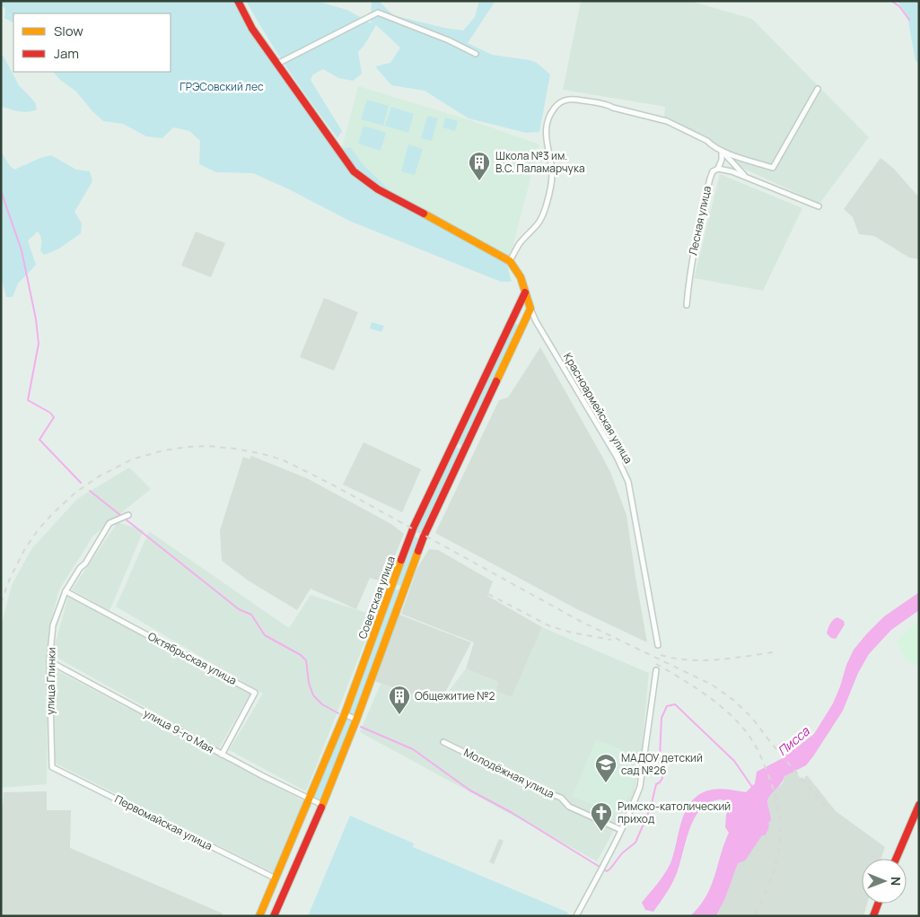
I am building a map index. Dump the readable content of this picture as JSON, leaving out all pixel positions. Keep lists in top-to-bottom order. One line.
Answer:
{"streets":{"main road":["Красноармейская улица","Советская улица"],"street":["Лесная улица","Октябрьская улица","улица Глинки","улица 9-го Мая","Молодёжная улица","Первомайская улица"]},"crossings":[["Красноармейская улица","Советская улица"],["Советская улица","улица 9-го Мая"],["Советская улица","Первомайская улица"],["Октябрьская улица","улица Глинки"],["Октябрьская улица","улица 9-го Мая"],["улица Глинки","улица 9-го Мая"],["улица Глинки","Первомайская улица"]],"water":["Писса"],"parks":["ГРЭСовский лес"],"places":{"building":["Школа №3 им. В.С. Паламарчука","Общежитие №2"],"school or university":["МАДОУ детский сад №26"],"church":["Римско-католический приход"]},"legend":["Slow","Jam"],"north":"right"}
